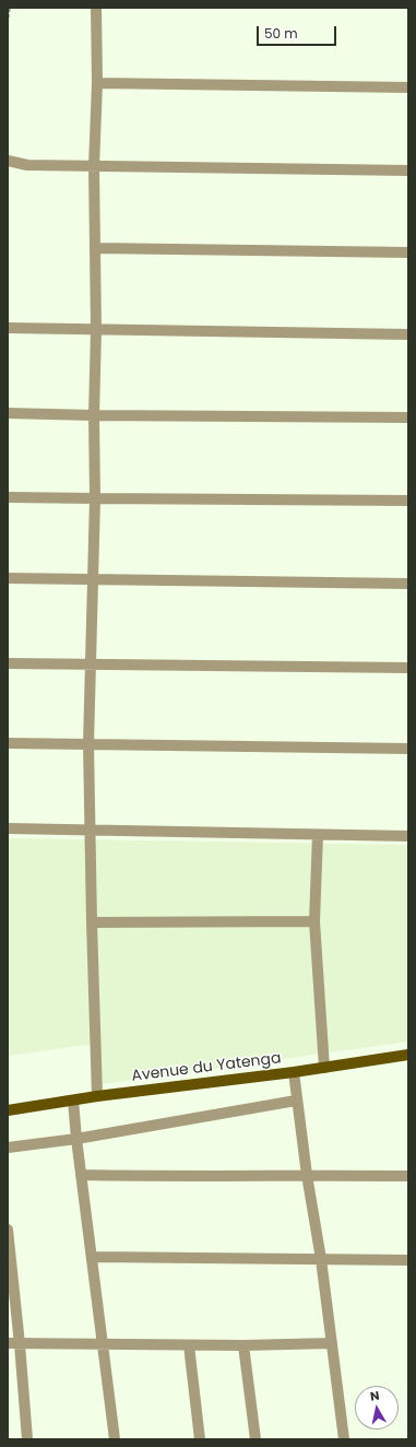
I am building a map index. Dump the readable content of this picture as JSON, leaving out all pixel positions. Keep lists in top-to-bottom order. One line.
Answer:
{"streets":{"main road":["Avenue du Yatenga"]},"scale_bar":"50 m","north":"top"}
